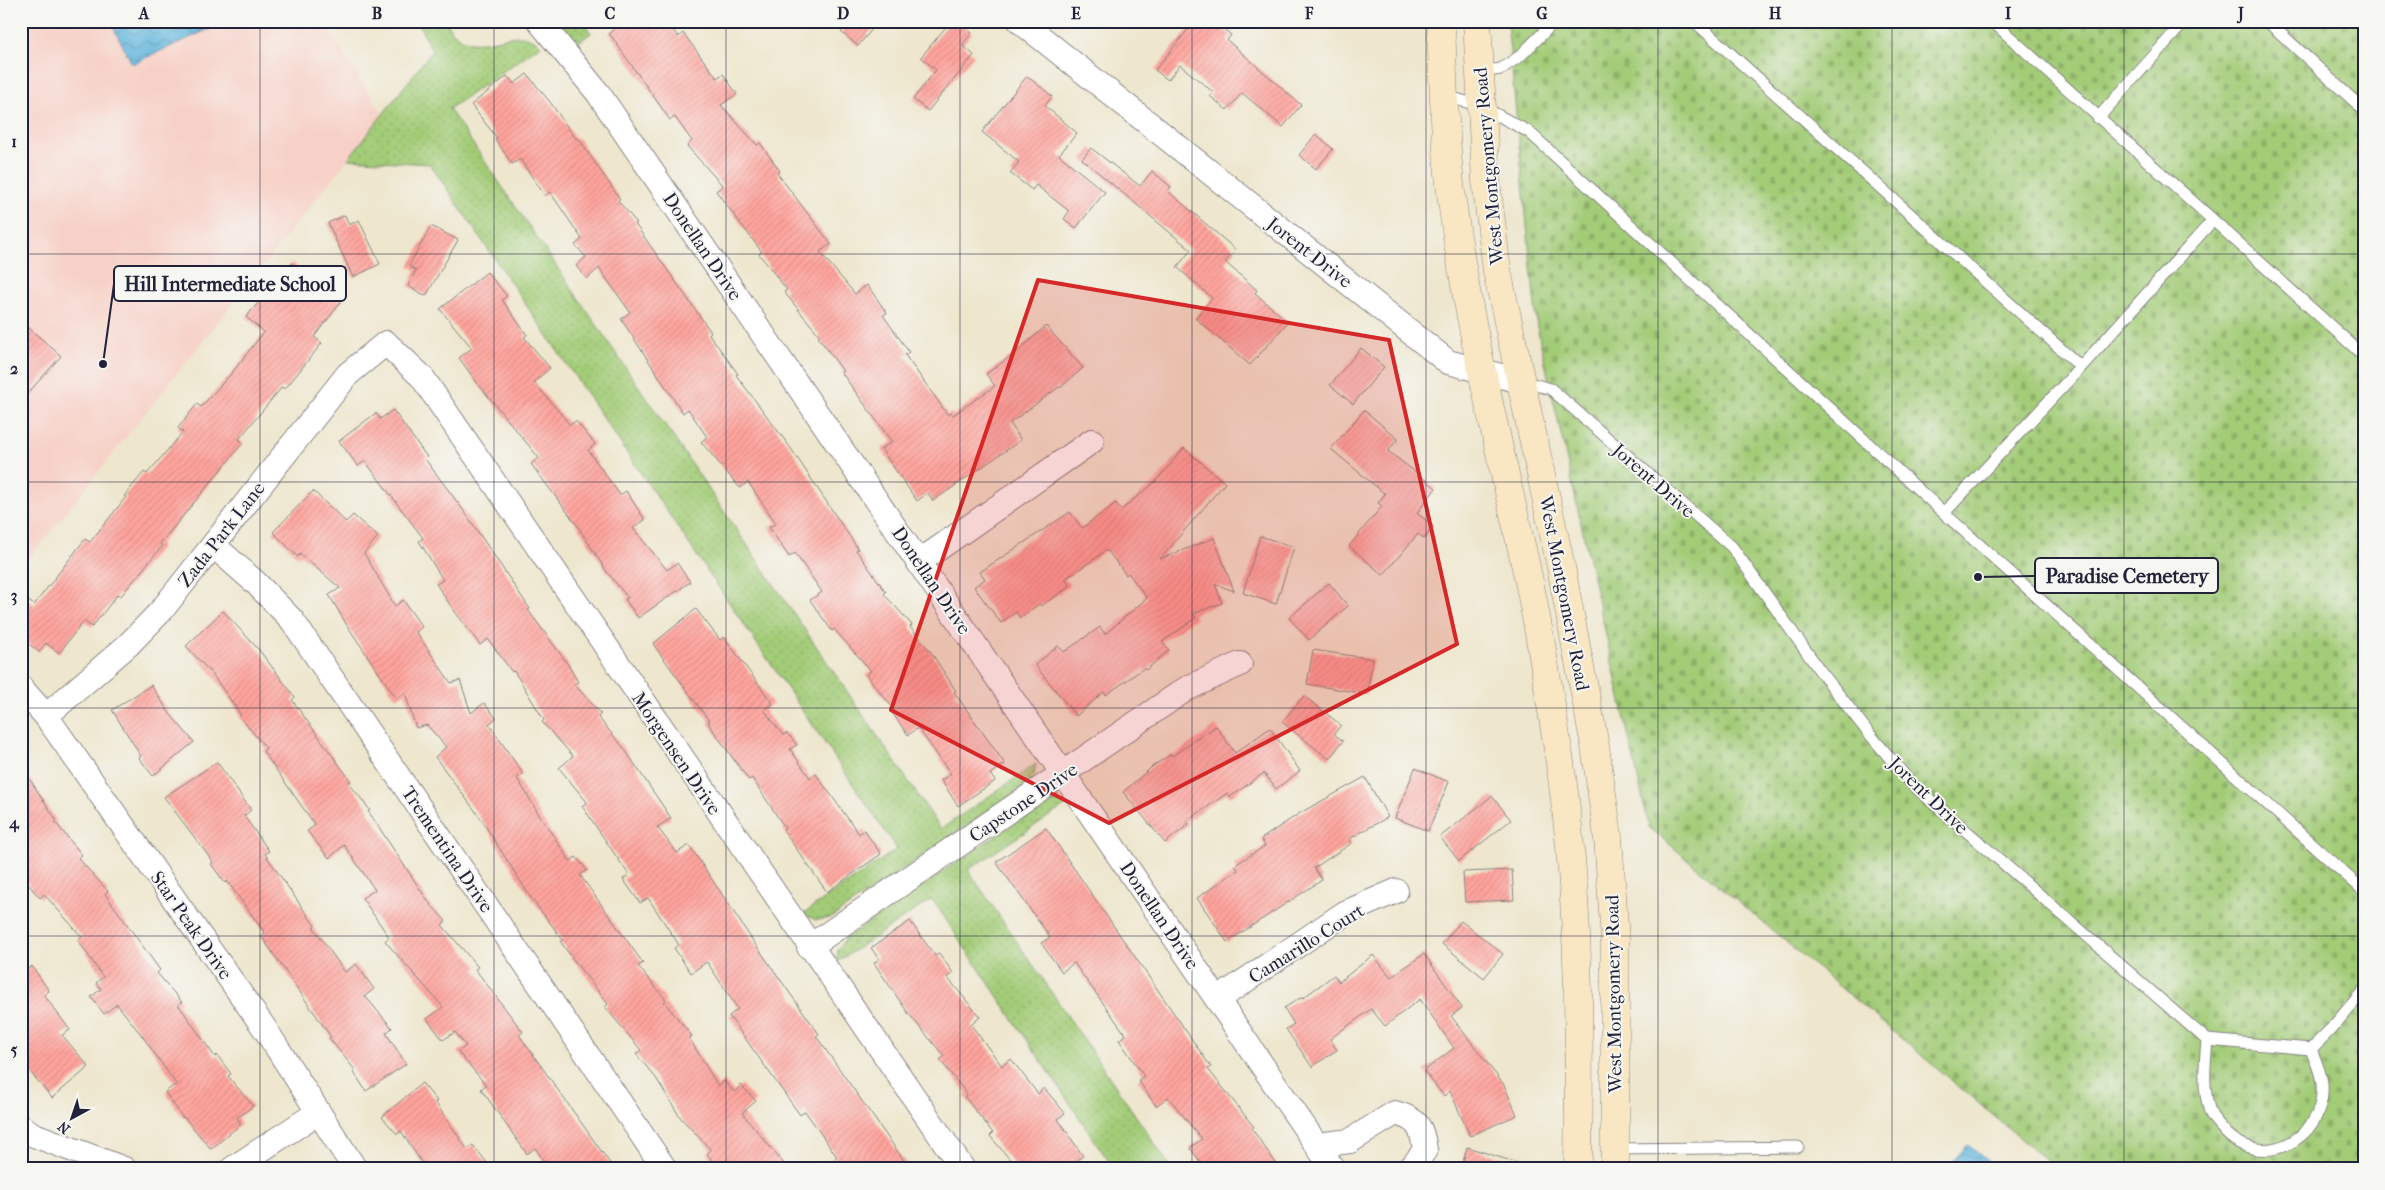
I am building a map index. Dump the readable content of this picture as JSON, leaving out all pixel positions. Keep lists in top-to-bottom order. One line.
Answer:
{"streets":{"main road":["West Montgomery Road"],"street":["Donellan Drive","Jorent Drive","Zada Park Lane","Morgensen Drive","Capstone Drive","Trementina Drive","Star Peak Drive","Camarillo Court"]},"crossings":[["West Montgomery Road","Jorent Drive"],["Donellan Drive","Capstone Drive"],["Donellan Drive","Camarillo Court"],["Zada Park Lane","Morgensen Drive"],["Zada Park Lane","Trementina Drive"],["Zada Park Lane","Star Peak Drive"],["Morgensen Drive","Capstone Drive"]],"places":["Hill Intermediate School","Paradise Cemetery"],"north":"bottom left","grid":{"columns":["A","B","C","D","E","F","G","H","I","J"],"rows":["1","2","3","4","5"]}}
